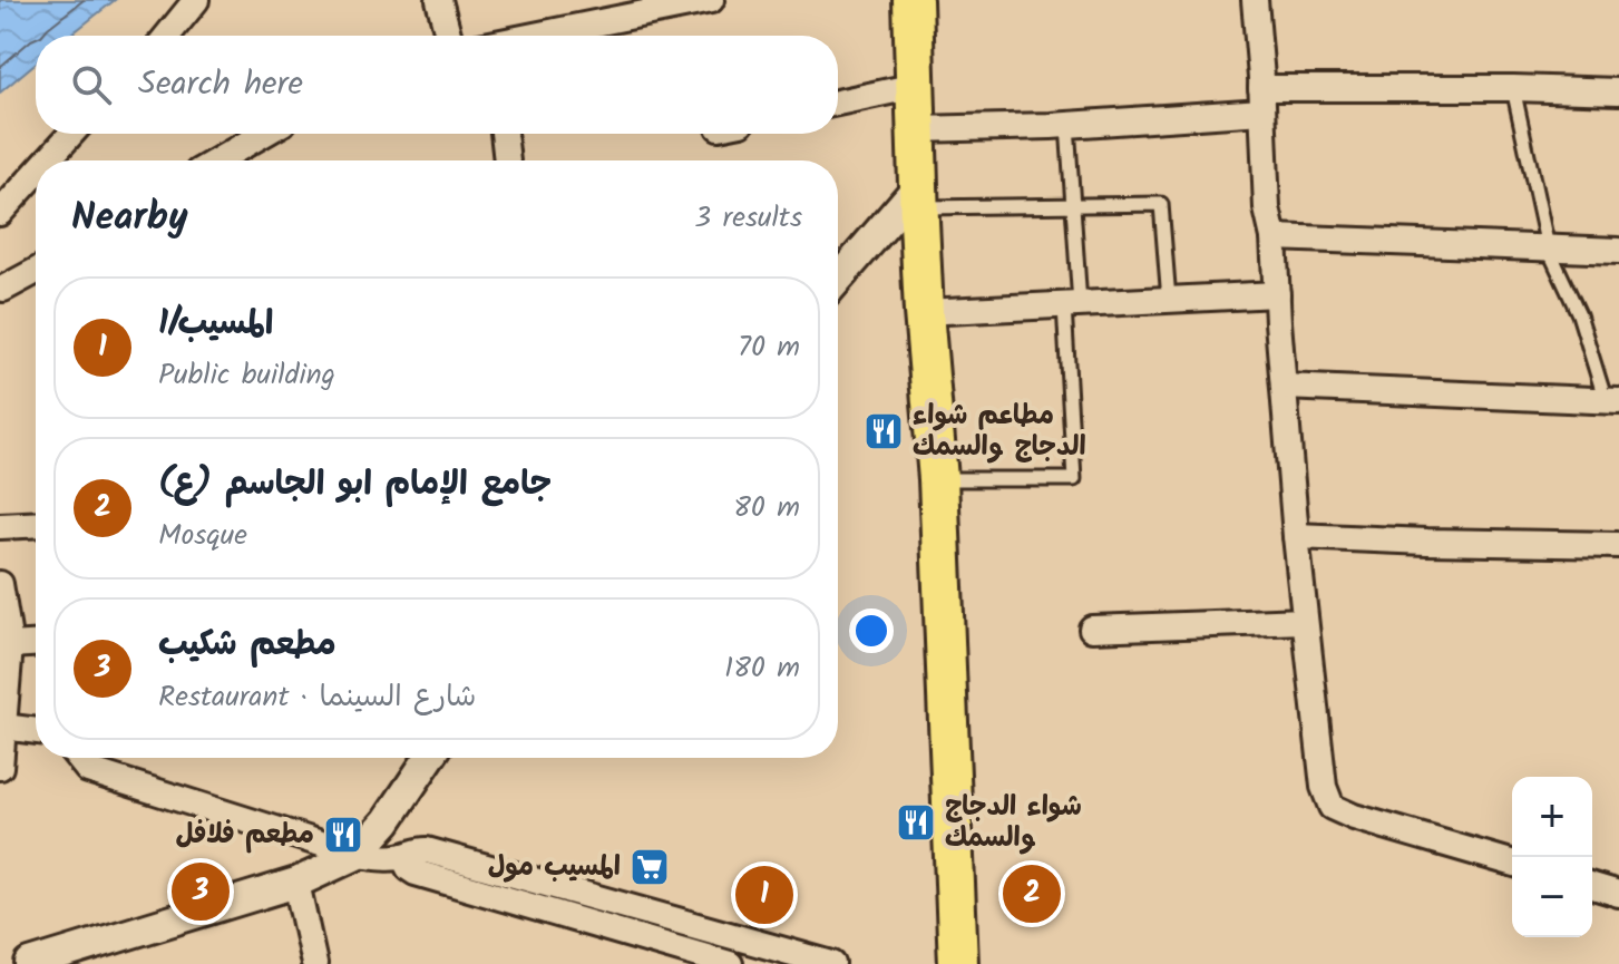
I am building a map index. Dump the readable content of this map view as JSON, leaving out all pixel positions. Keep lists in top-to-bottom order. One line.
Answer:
{"places":{"restaurant":["مطاعم شواء الدجاج والسمك","شواء الدجاج والسمك","مطعم فلافل"],"supermarket":["المسيب مول"]},"page":{"search":"Search here","heading":["Nearby","3 results"],"list":[{"mark":"1","name":"المسيب/1","note":"Public building","value":"70 m"},{"mark":"2","name":"جامع الإمام ابو الجاسم (ع)","note":"Mosque","value":"80 m"},{"mark":"3","name":"مطعم شكيب","note":"Restaurant · شارع السينما","value":"180 m"}],"map_buttons":["+","−"],"pins":["3","2","1"]}}
